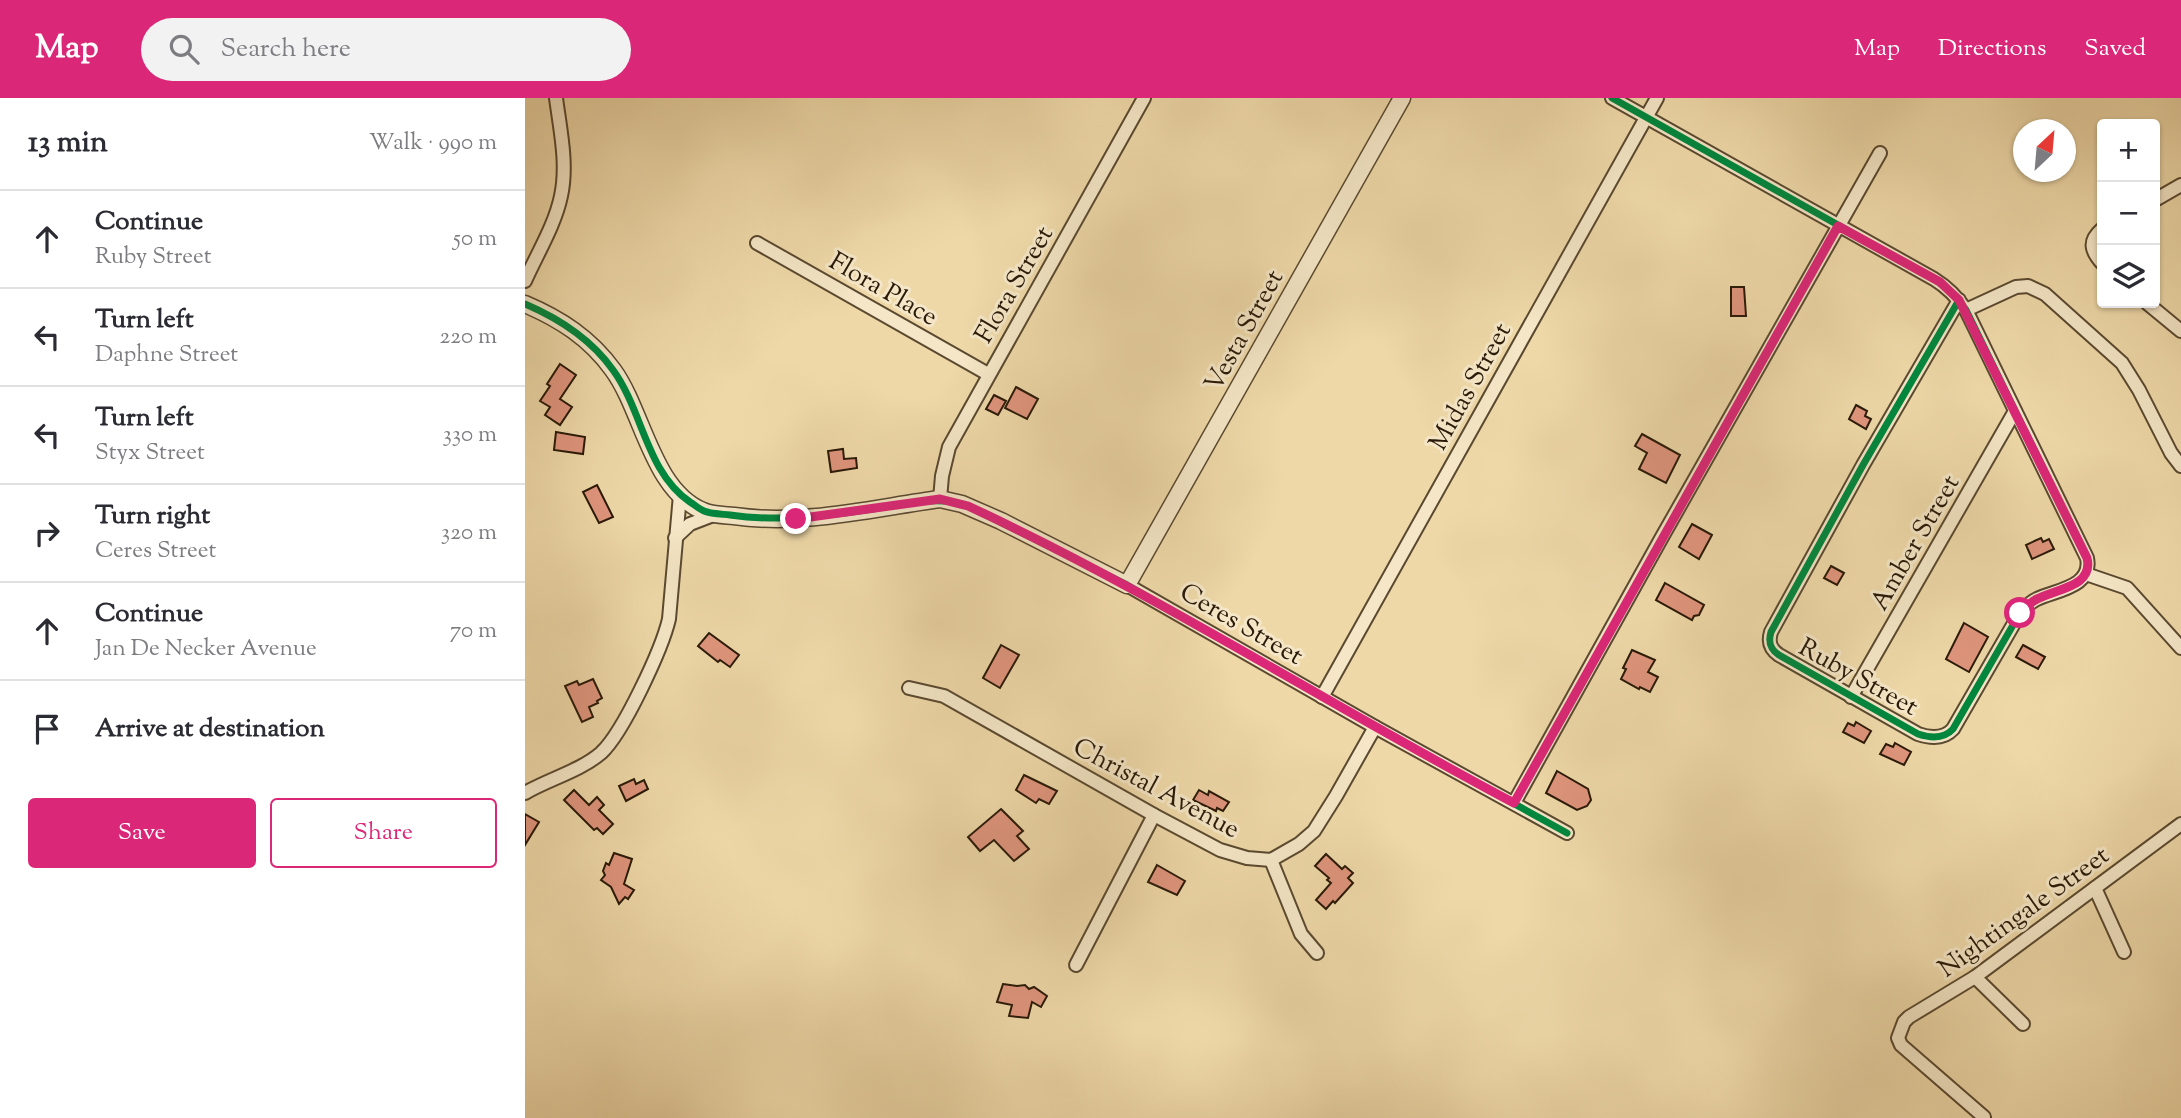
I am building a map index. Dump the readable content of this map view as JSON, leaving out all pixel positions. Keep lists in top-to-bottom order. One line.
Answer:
{"streets":{"street":["Flora Street","Flora Place","Vesta Street","Midas Street","Amber Street","Ceres Street","Ruby Street","Christal Avenue","Nightingale Street"]},"crossings":[["Flora Street","Flora Place"],["Flora Street","Ceres Street"],["Vesta Street","Ceres Street"],["Midas Street","Ceres Street"],["Amber Street","Ruby Street"]],"north":"top right","page":{"header":"Map","search":"Search here","nav":["Map","Directions","Saved"],"heading":["13 min","Walk · 990 m"],"map_buttons":["+","−"],"list":[["Continue","Ruby Street","50 m"],["Turn left","Daphne Street","220 m"],["Turn left","Styx Street","330 m"],["Turn right","Ceres Street","320 m"],["Continue","Jan De Necker Avenue","70 m"],"Arrive at destination"],"buttons":["Save","Share"]}}
